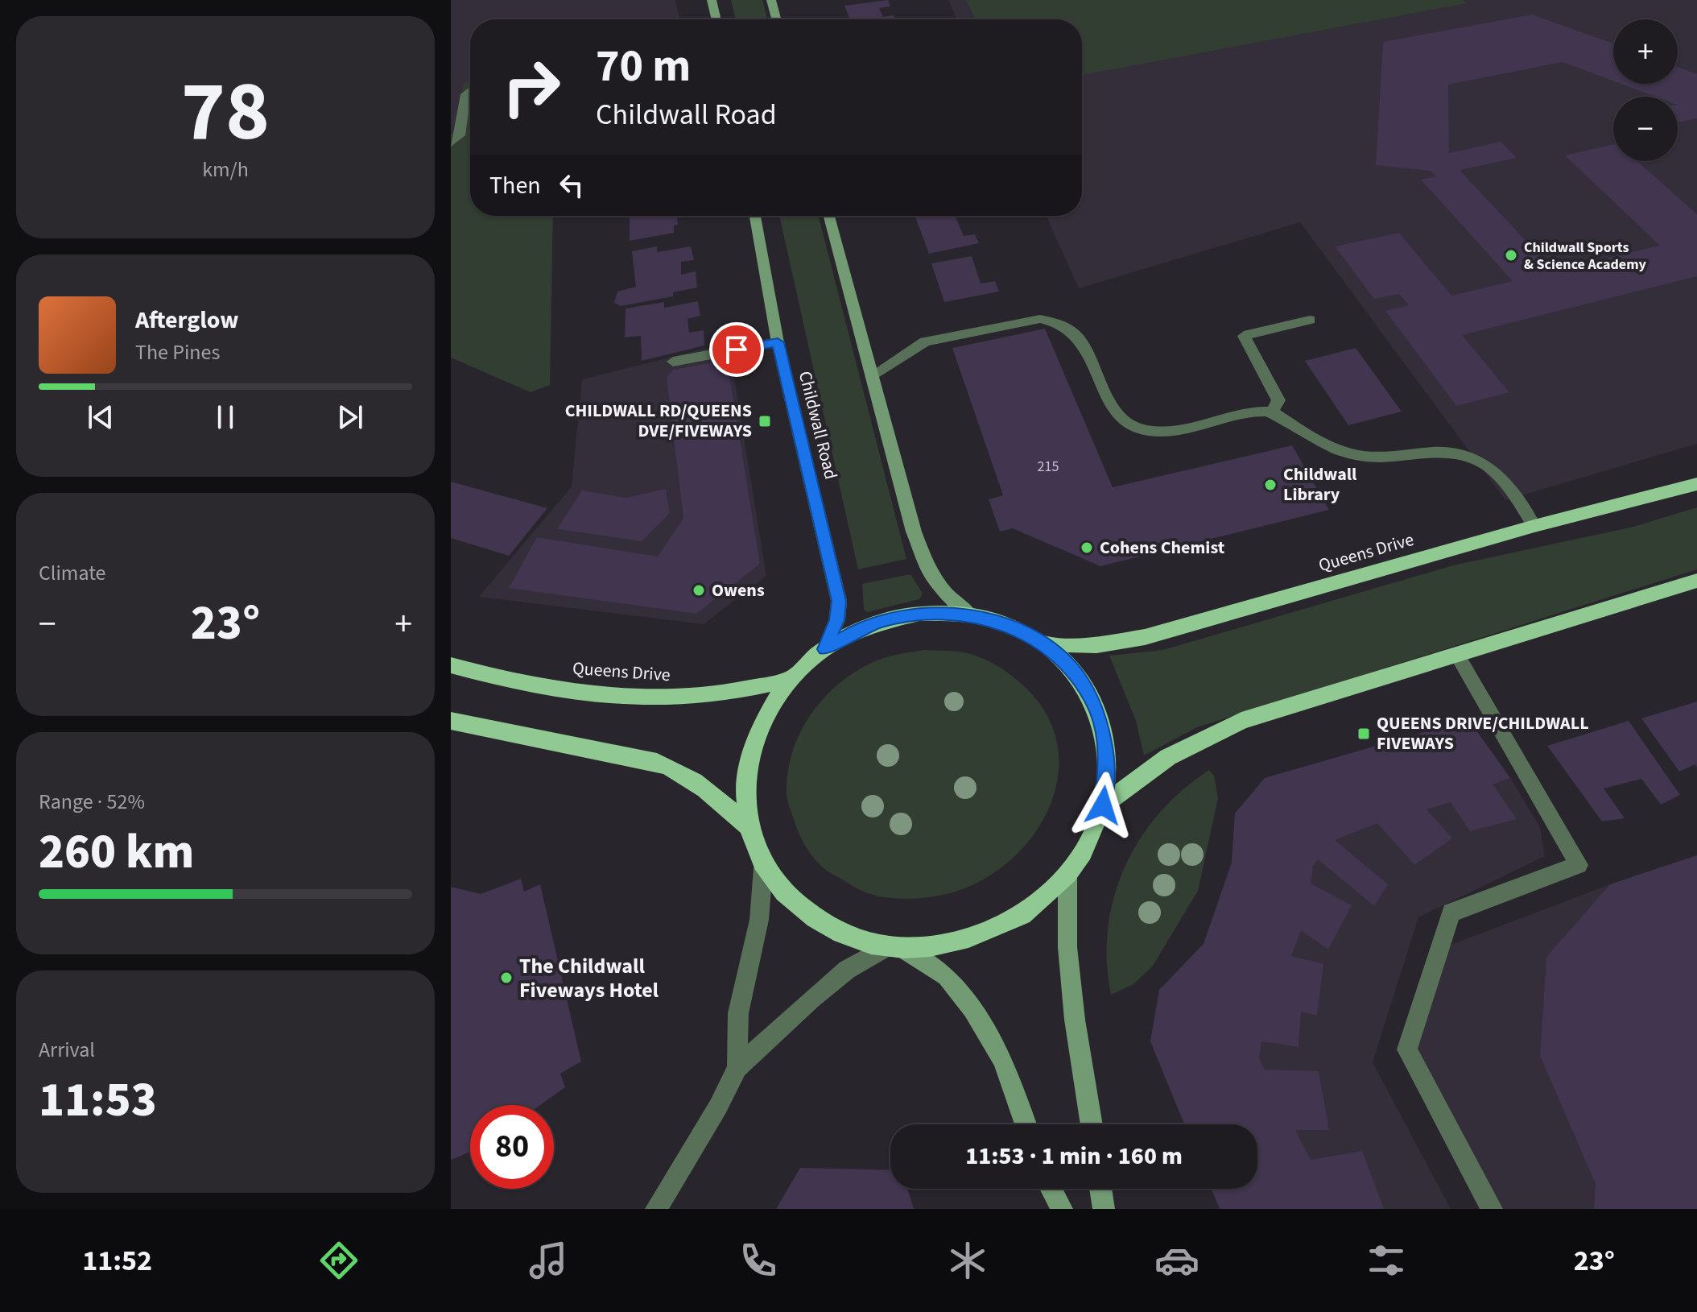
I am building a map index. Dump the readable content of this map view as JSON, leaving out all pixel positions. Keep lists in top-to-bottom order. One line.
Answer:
{"streets":{"highway":["Queens Drive"],"main road":["Childwall Road"]},"places":{"other":["Childwall Sports & Science Academy","Childwall Library","Cohens Chemist","Owens","The Childwall Fiveways Hotel"],"transit":["CHILDWALL RD/QUEENS DVE/FIVEWAYS","QUEENS DRIVE/CHILDWALL FIVEWAYS"]},"house_numbers":["215"],"page":{"tile":[["78","km/h"],"Climate",["Range · 52%","260 km"],["Arrival","11:53"]],"map_buttons":["+","−"],"turn":["70 m","Childwall Road"],"then":"Then","song":["Afterglow","The Pines"],"heat":["−","23°","+"],"limit":"80","trip":"11:53 · 1 min · 160 m","tabs":["11:52","23°"]}}
